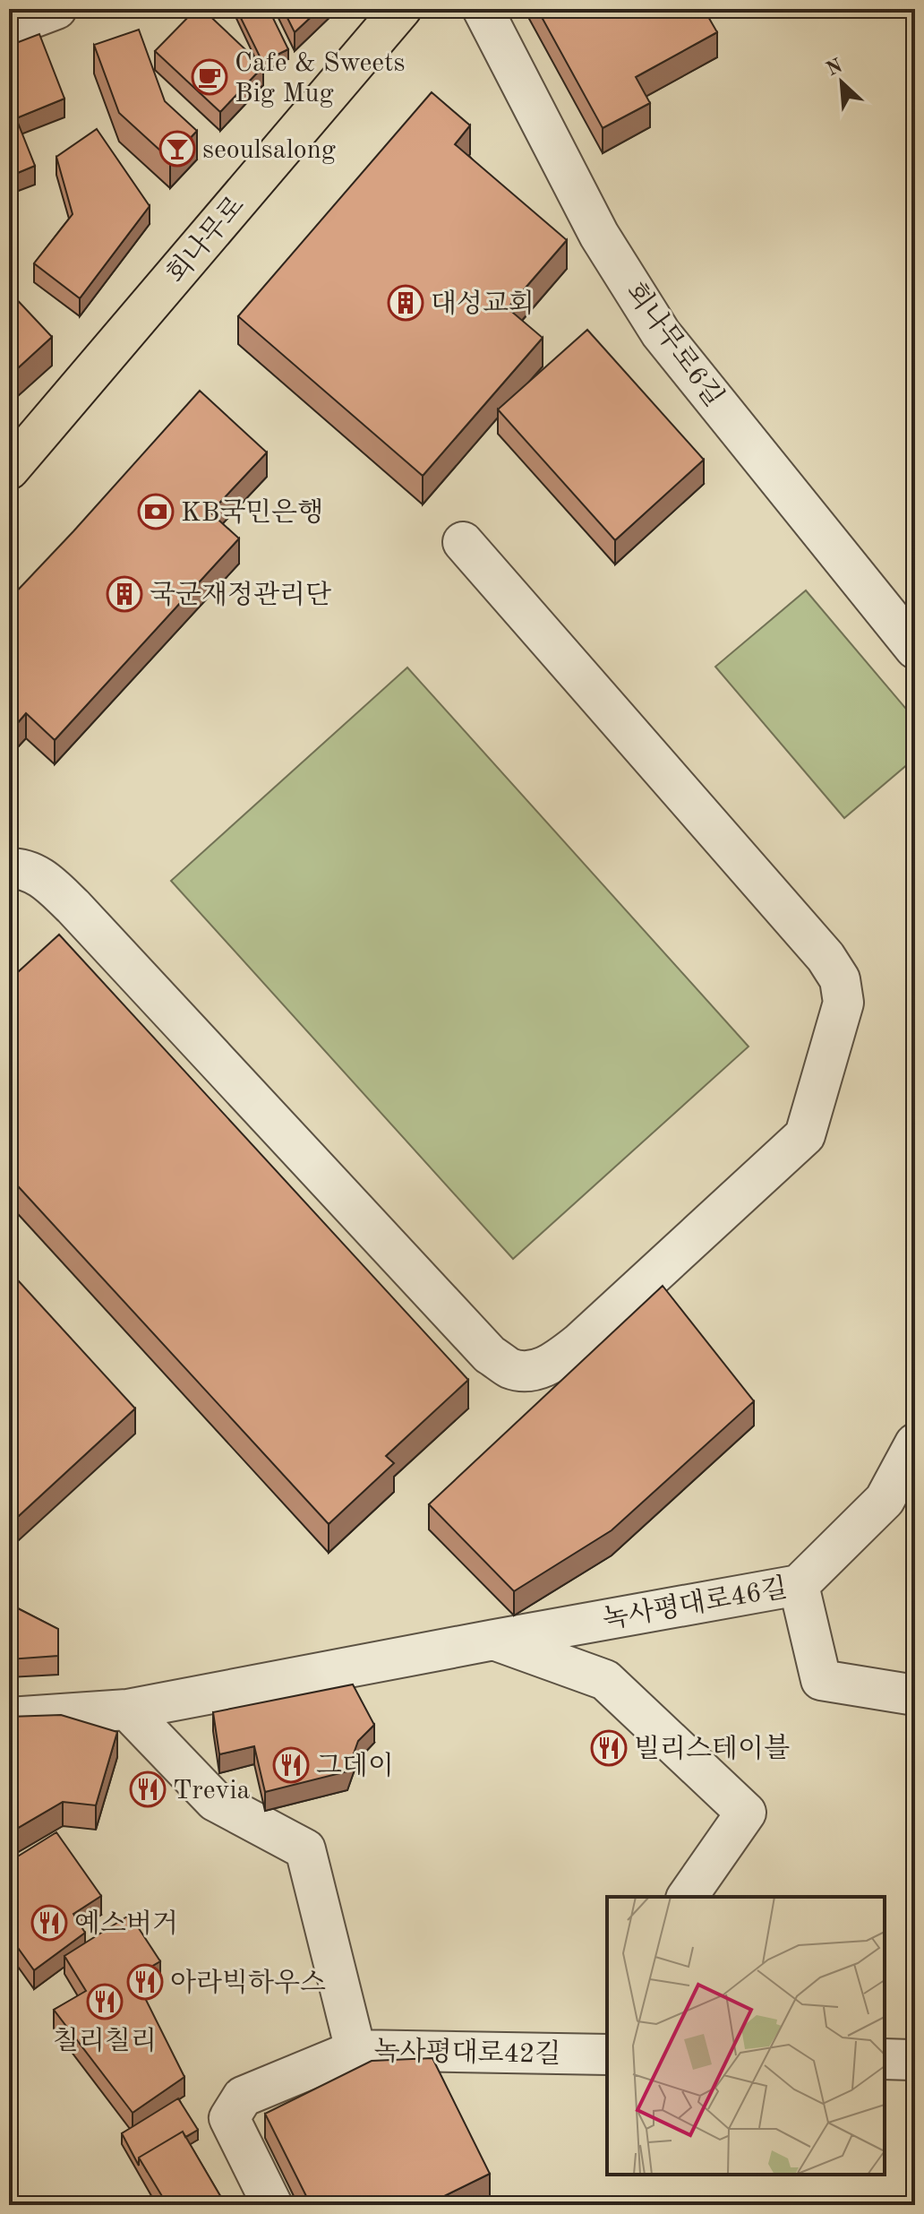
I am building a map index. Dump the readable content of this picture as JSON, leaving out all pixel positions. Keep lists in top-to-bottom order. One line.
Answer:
{"streets":{"main road":["회나무로"],"street":["회나무로6길","녹사평대로46길","녹사평대로42길"]},"places":{"cafe":["Cafe & Sweets Big Mug"],"bar":["seoulsalong"],"building":["대성교회","국군재정관리단"],"bank":["KB국민은행"],"restaurant":["빌리스테이블","그데이","Trevia","예스버거","아라빅하우스","칠리칠리"]},"north":"top left"}
